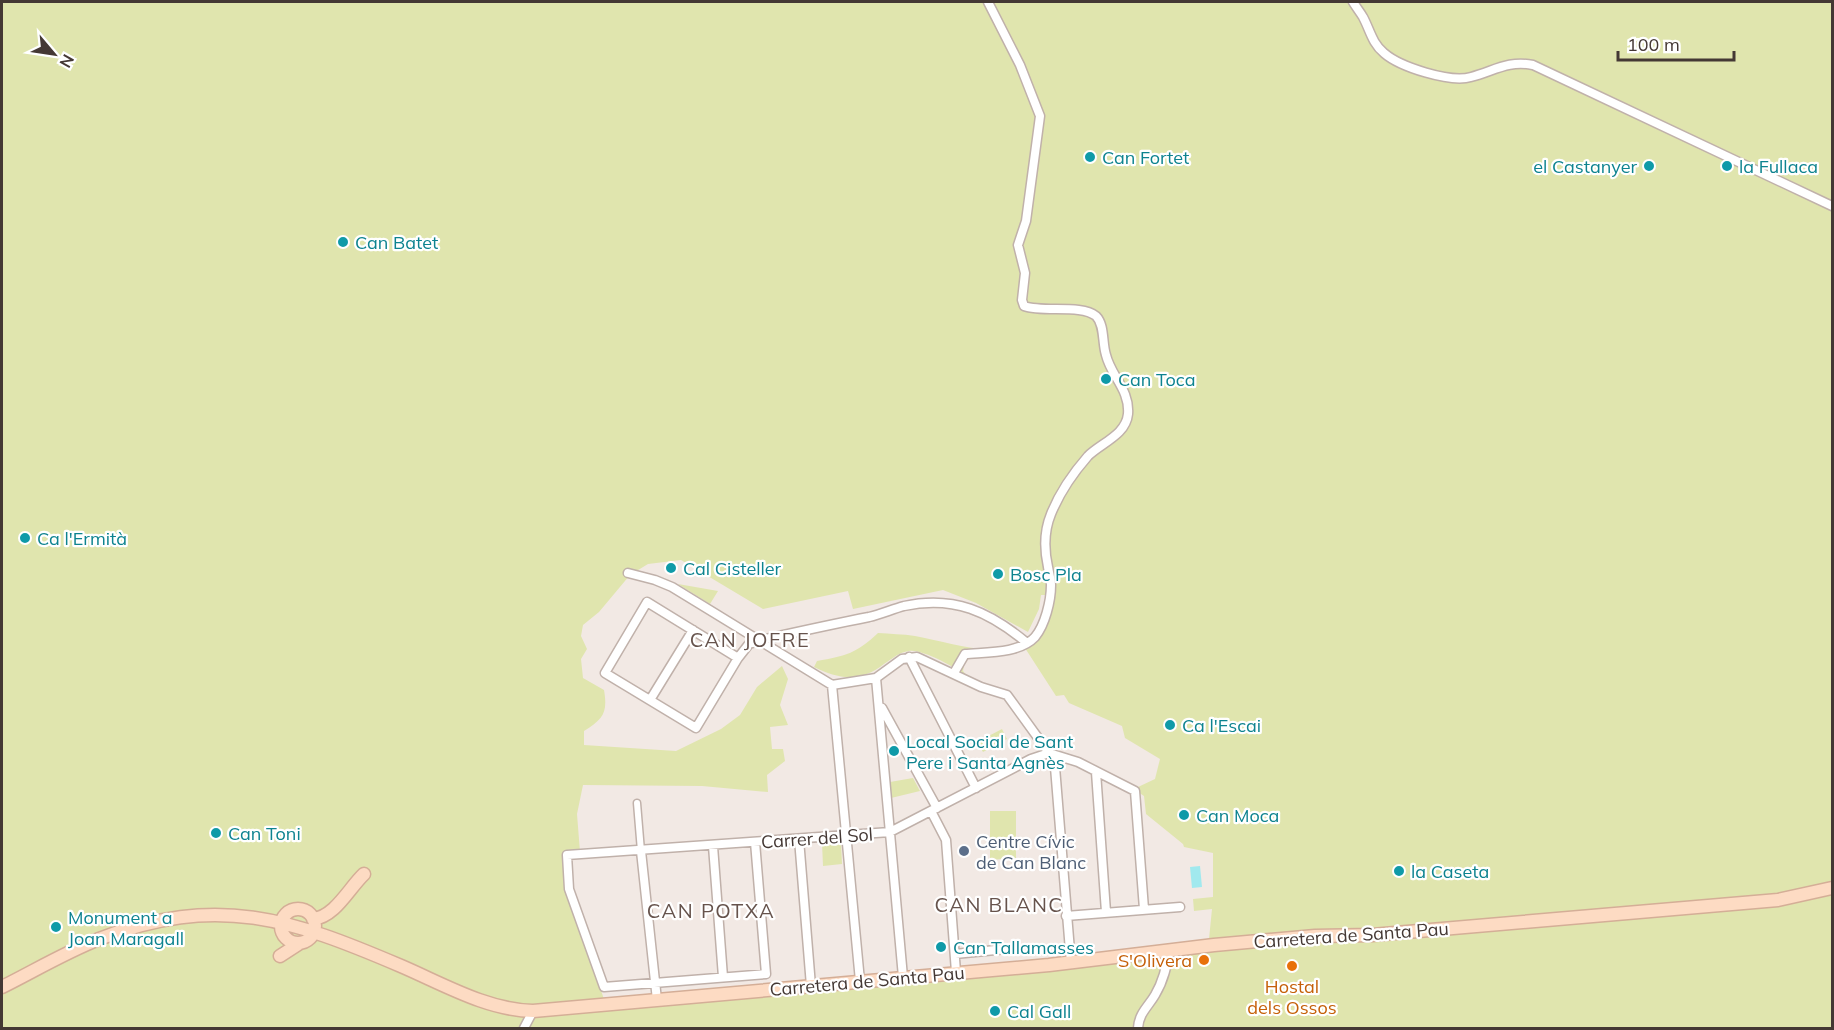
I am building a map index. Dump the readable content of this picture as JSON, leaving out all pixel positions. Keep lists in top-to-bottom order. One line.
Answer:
{"streets":{"main road":["Carretera de Santa Pau"],"street":["Carrer del Sol"]},"districts":["CAN JOFRE","CAN BLANC","CAN POTXA"],"places":["Can Fortet","el Castanyer","la Fullaca","Can Batet","Can Toca","Ca l'Ermità","Cal Cisteller","Bosc Pla","Ca l'Escai","Local Social de Sant Pere i Santa Agnès","Can Moca","Can Toni","Centre Cívic de Can Blanc","la Caseta","Monument a Joan Maragall","Can Tallamasses","S'Olivera","Hostal dels Ossos","Cal Gall"],"scale_bar":"100 m","north":"bottom right"}
